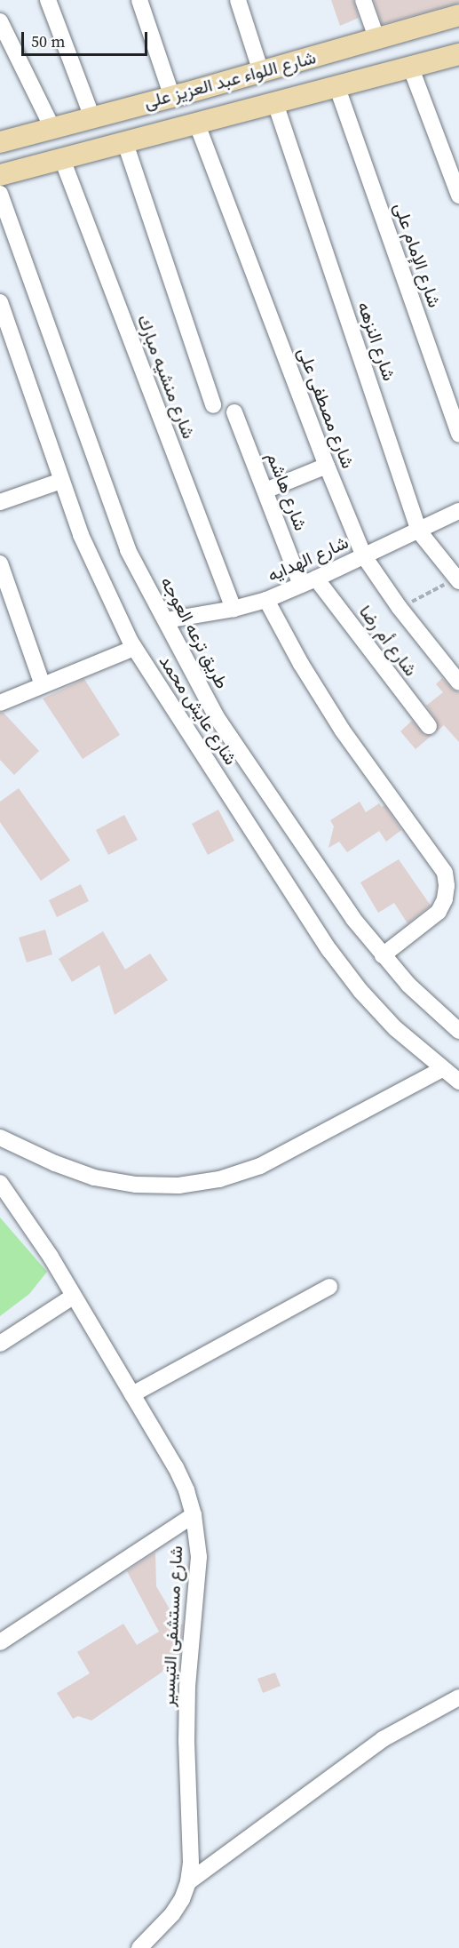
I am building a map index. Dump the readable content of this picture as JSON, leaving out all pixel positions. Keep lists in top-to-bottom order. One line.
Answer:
{"streets":{"main road":["شارع اللواء عبد العزيز على"],"street":["شارع الإمام على","شارع النزهه","شارع منشيه مبارك","شارع مصطفى على","شارع هاشم","شارع الهدايه","طريق ترعه العوجه","شارع أم رضا","شارع عايش محمد","شارع مستشفى التيسير"]},"crossings":[["شارع اللواء عبد العزيز على","شارع الإمام على"],["شارع اللواء عبد العزيز على","شارع النزهه"],["شارع اللواء عبد العزيز على","شارع منشيه مبارك"],["شارع اللواء عبد العزيز على","شارع مصطفى على"],["شارع النزهه","شارع الهدايه"],["شارع منشيه مبارك","شارع الهدايه"],["شارع مصطفى على","شارع الهدايه"],["شارع هاشم","شارع الهدايه"],["شارع الهدايه","طريق ترعه العوجه"],["شارع الهدايه","شارع أم رضا"]],"scale_bar":"50 m"}
